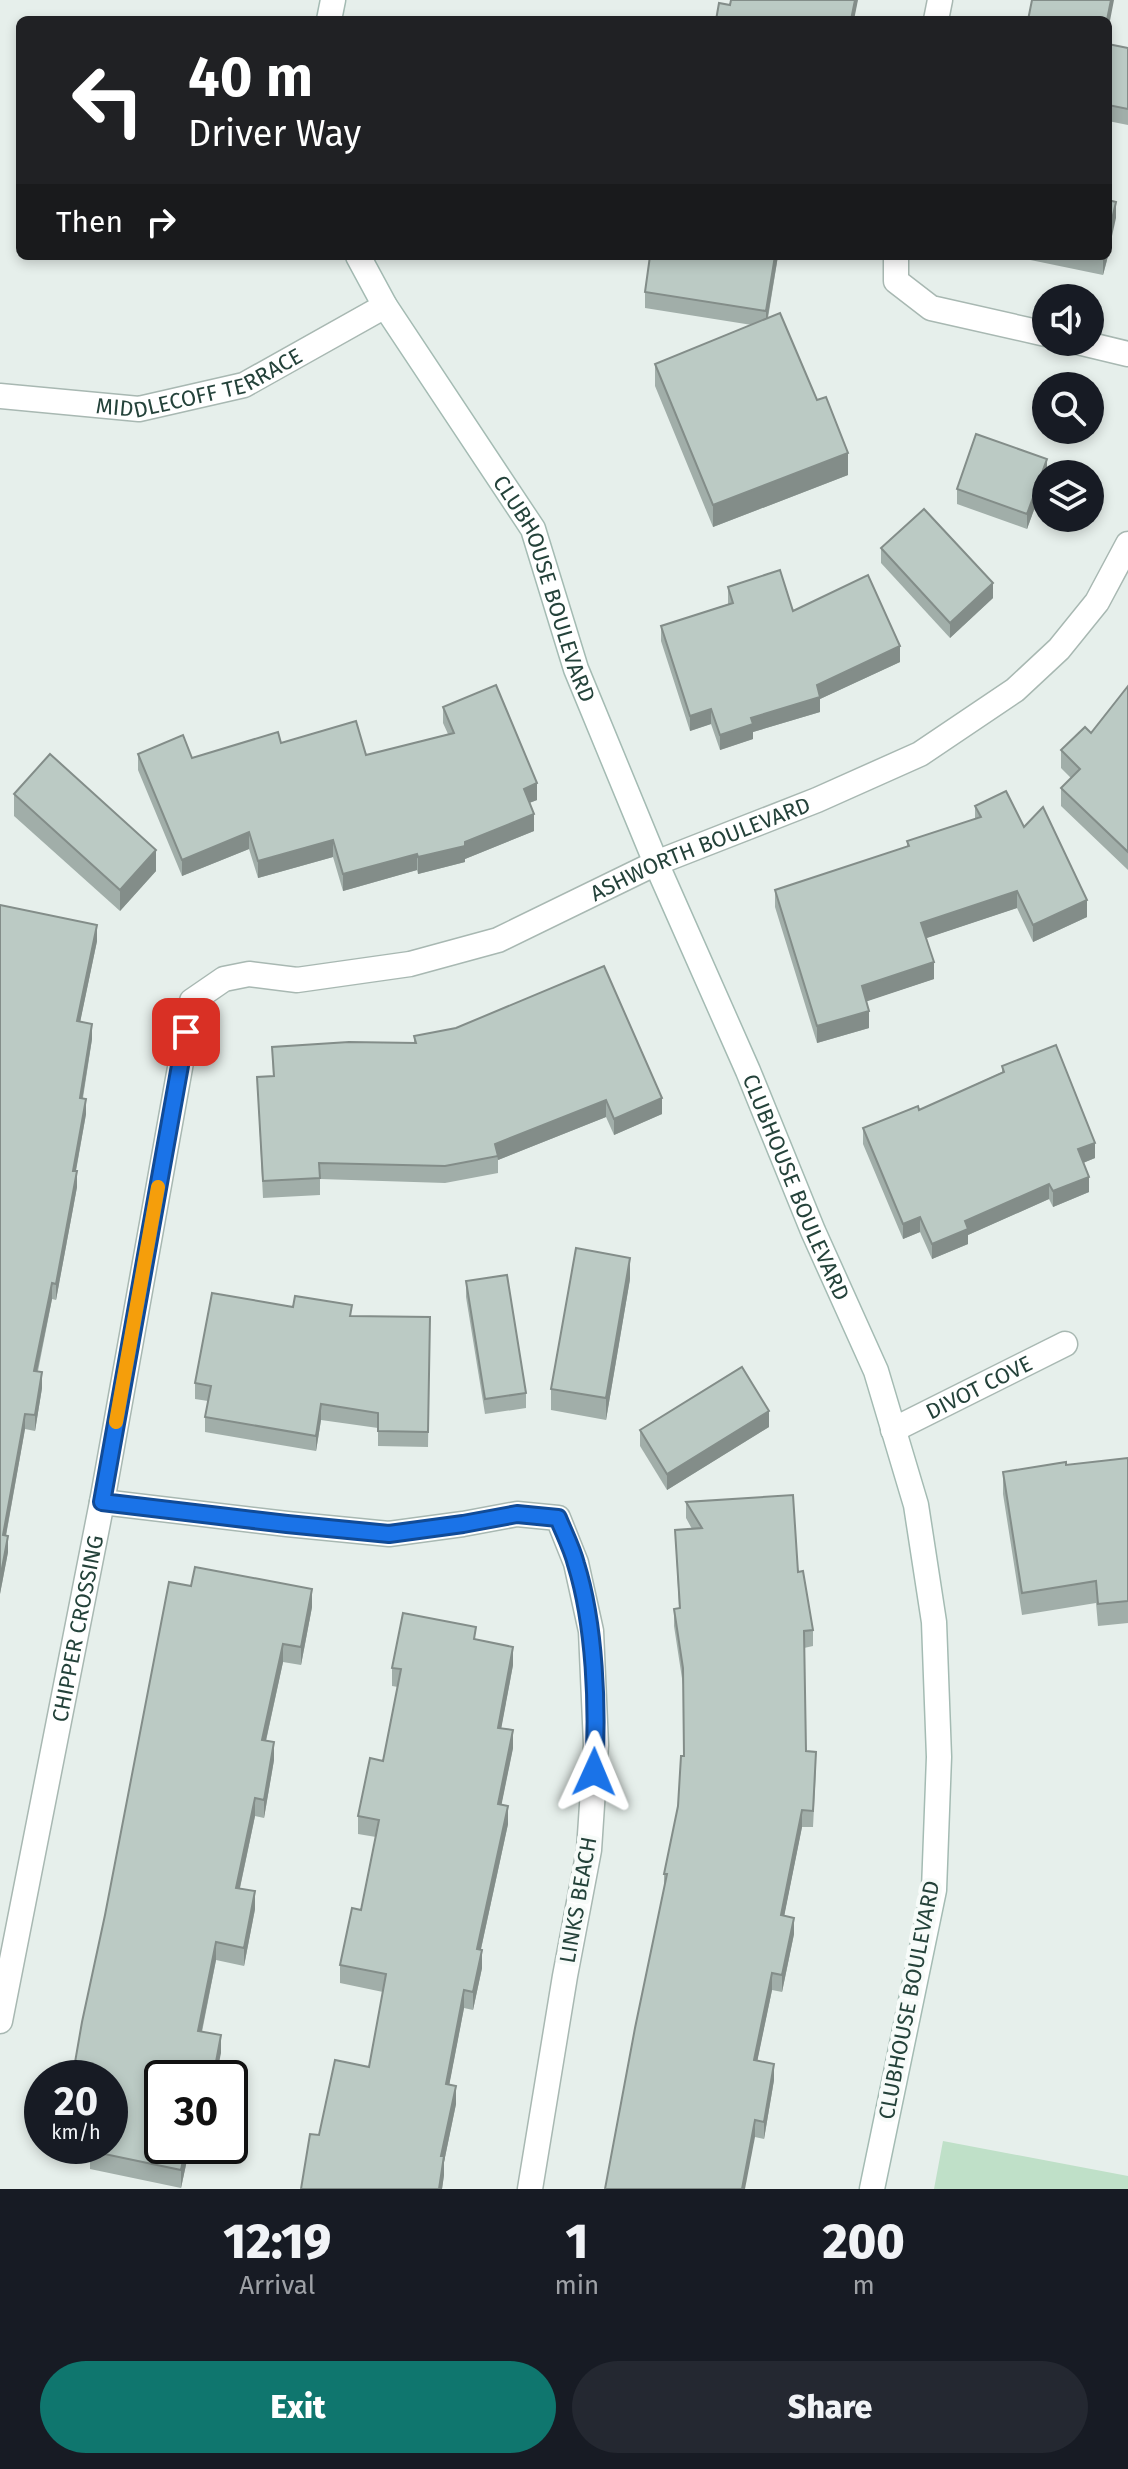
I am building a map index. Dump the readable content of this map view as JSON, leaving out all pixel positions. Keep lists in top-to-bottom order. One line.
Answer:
{"streets":{"street":["MIDDLECOFF TERRACE","CLUBHOUSE BOULEVARD","ASHWORTH BOULEVARD","DIVOT COVE","CHIPPER CROSSING","LINKS BEACH"]},"crossings":[["MIDDLECOFF TERRACE","CLUBHOUSE BOULEVARD"],["CLUBHOUSE BOULEVARD","ASHWORTH BOULEVARD"],["CLUBHOUSE BOULEVARD","DIVOT COVE"],["ASHWORTH BOULEVARD","CHIPPER CROSSING"],["CHIPPER CROSSING","LINKS BEACH"]],"page":{"turn":["40 m","Driver Way"],"then":"Then","speed":"20 km/h","limit":"30","eta":["12:19","Arrival","1","min","200","m"],"buttons":["Exit","Share"]}}
